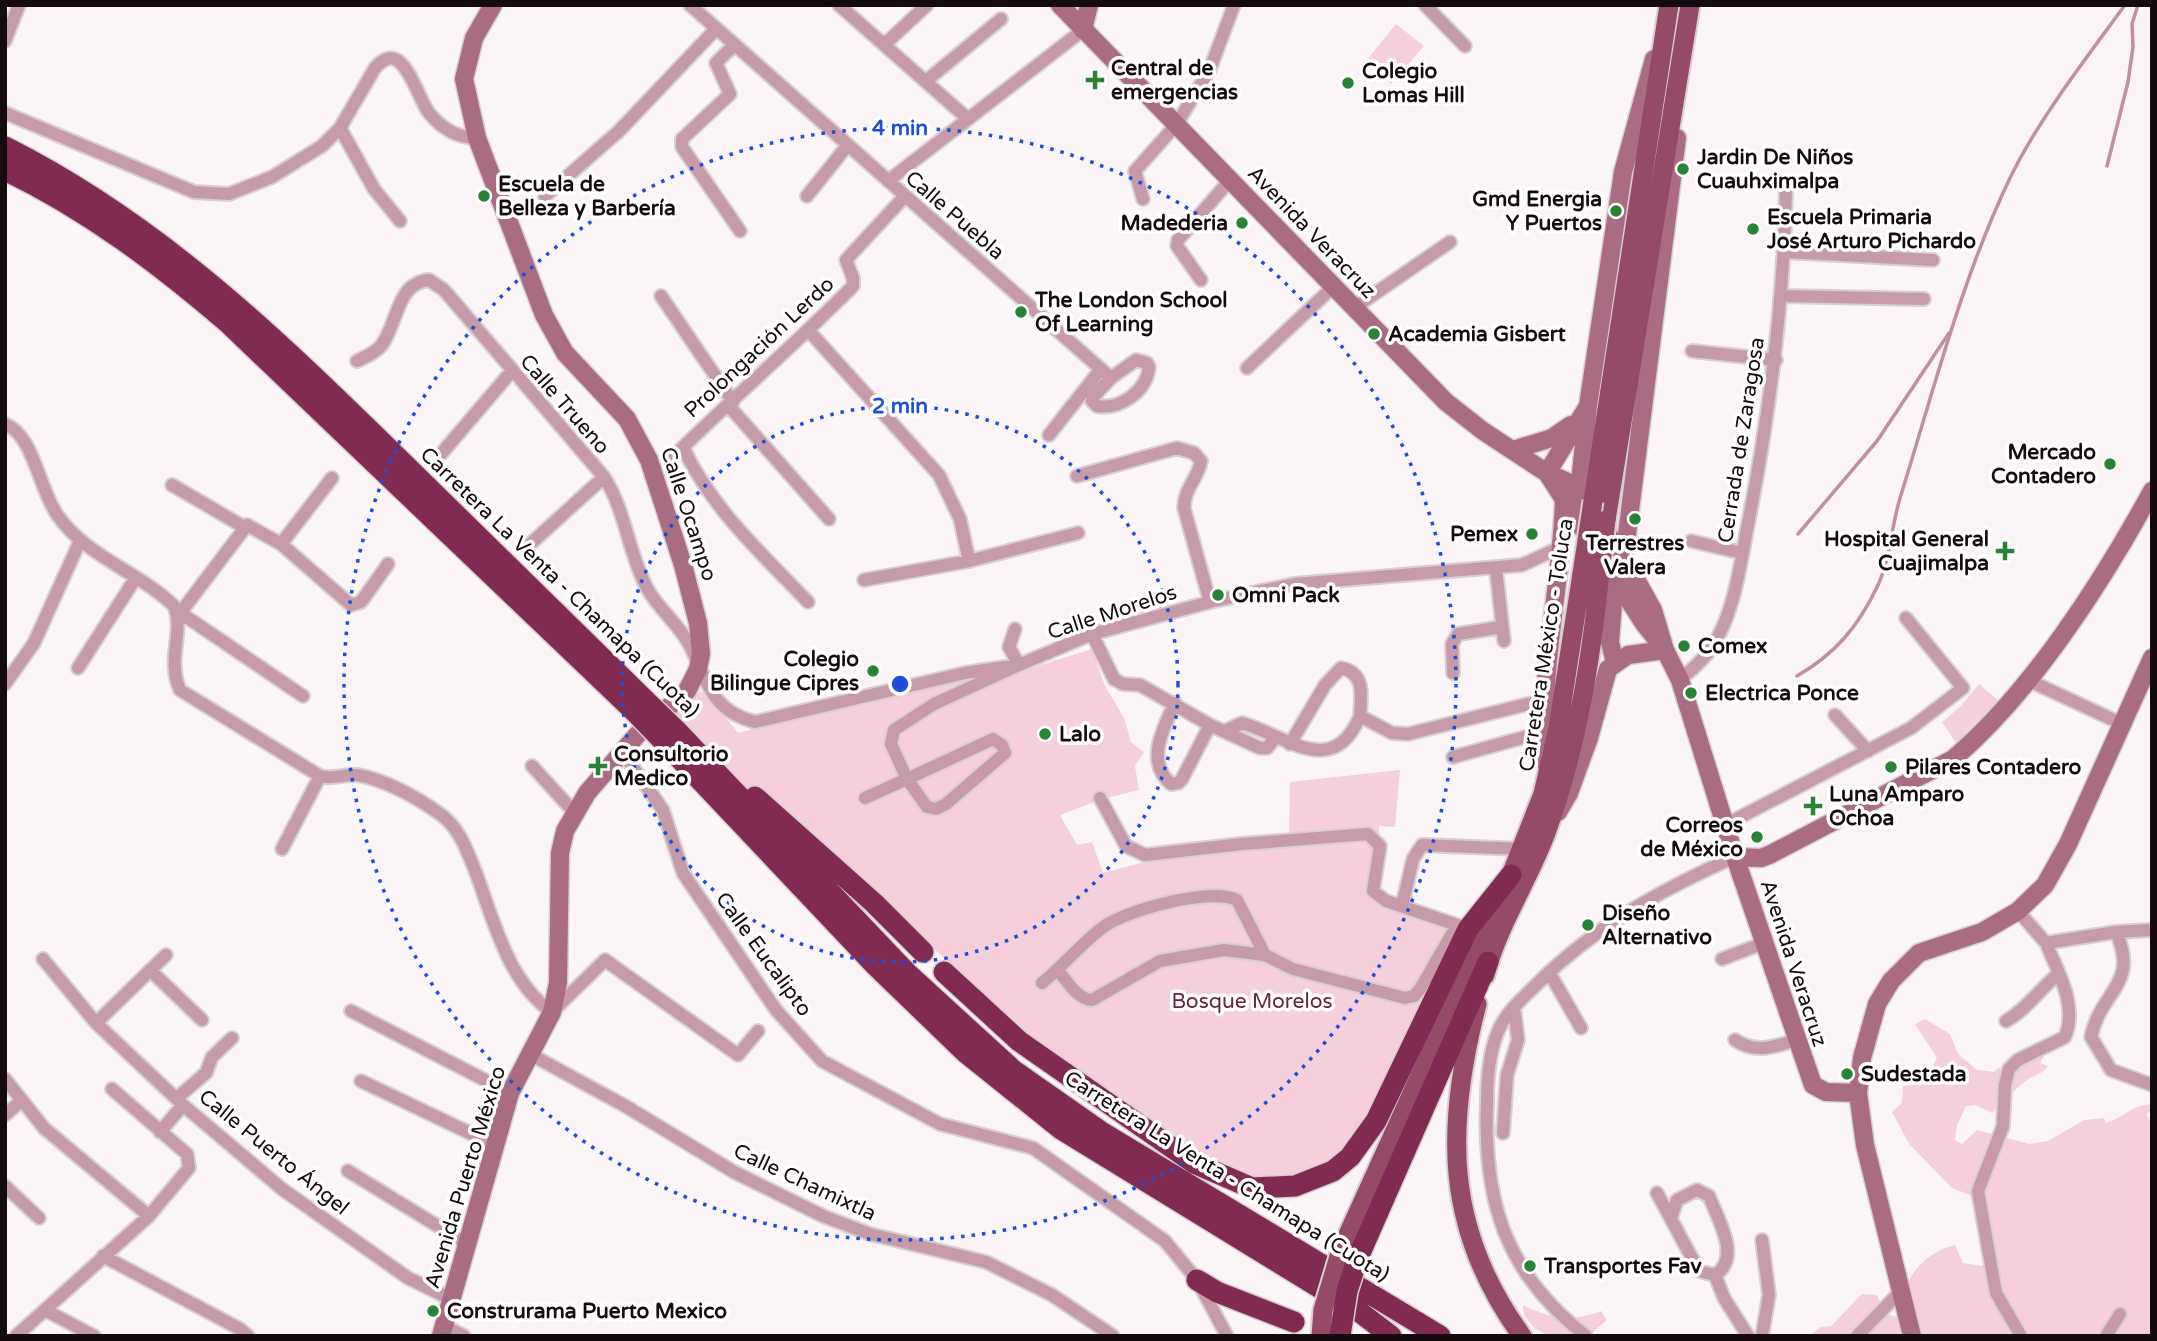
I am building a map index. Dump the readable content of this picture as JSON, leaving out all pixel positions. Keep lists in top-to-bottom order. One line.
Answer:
{"streets":{"highway":["Carretera La Venta - Chamapa (Cuota)"],"main road":["Carretera México - Toluca"],"street":["Calle Puebla","Avenida Veracruz","Prolongación Lerdo","Calle Trueno","Cerrada de Zaragosa","Calle Ocampo","Calle Morelos","Calle Eucalipto","Calle Puerto Ángel","Avenida Puerto México","Calle Chamixtla"]},"crossings":[["Calle Puebla","Prolongación Lerdo"],["Avenida Veracruz","Cerrada de Zaragosa"],["Avenida Veracruz","Carretera México - Toluca"],["Calle Trueno","Calle Ocampo"],["Calle Trueno","Calle Morelos"],["Calle Trueno","Avenida Puerto México"],["Calle Ocampo","Calle Morelos"],["Calle Ocampo","Avenida Puerto México"],["Calle Morelos","Avenida Puerto México"],["Calle Eucalipto","Avenida Puerto México"],["Calle Puerto Ángel","Avenida Puerto México"],["Avenida Puerto México","Calle Chamixtla"]],"parks":["Bosque Morelos"],"places":{"health":["Central de emergencias","Hospital General Cuajimalpa","Consultorio Medico","Luna Amparo Ochoa"],"other":["Colegio Lomas Hill","Jardin De Niños Cuauhximalpa","Escuela de Belleza y Barbería","Gmd Energia Y Puertos","Madederia","Escuela Primaria José Arturo Pichardo","The London School Of Learning","Academia Gisbert","Mercado Contadero","Terrestres Valera","Pemex","Omni Pack","Comex","Colegio Bilingue Cipres","Electrica Ponce","Lalo","Pilares Contadero","Correos de México","Diseño Alternativo","Sudestada","Transportes Fav","Construrama Puerto Mexico"]},"rings":["4 min","2 min"]}
